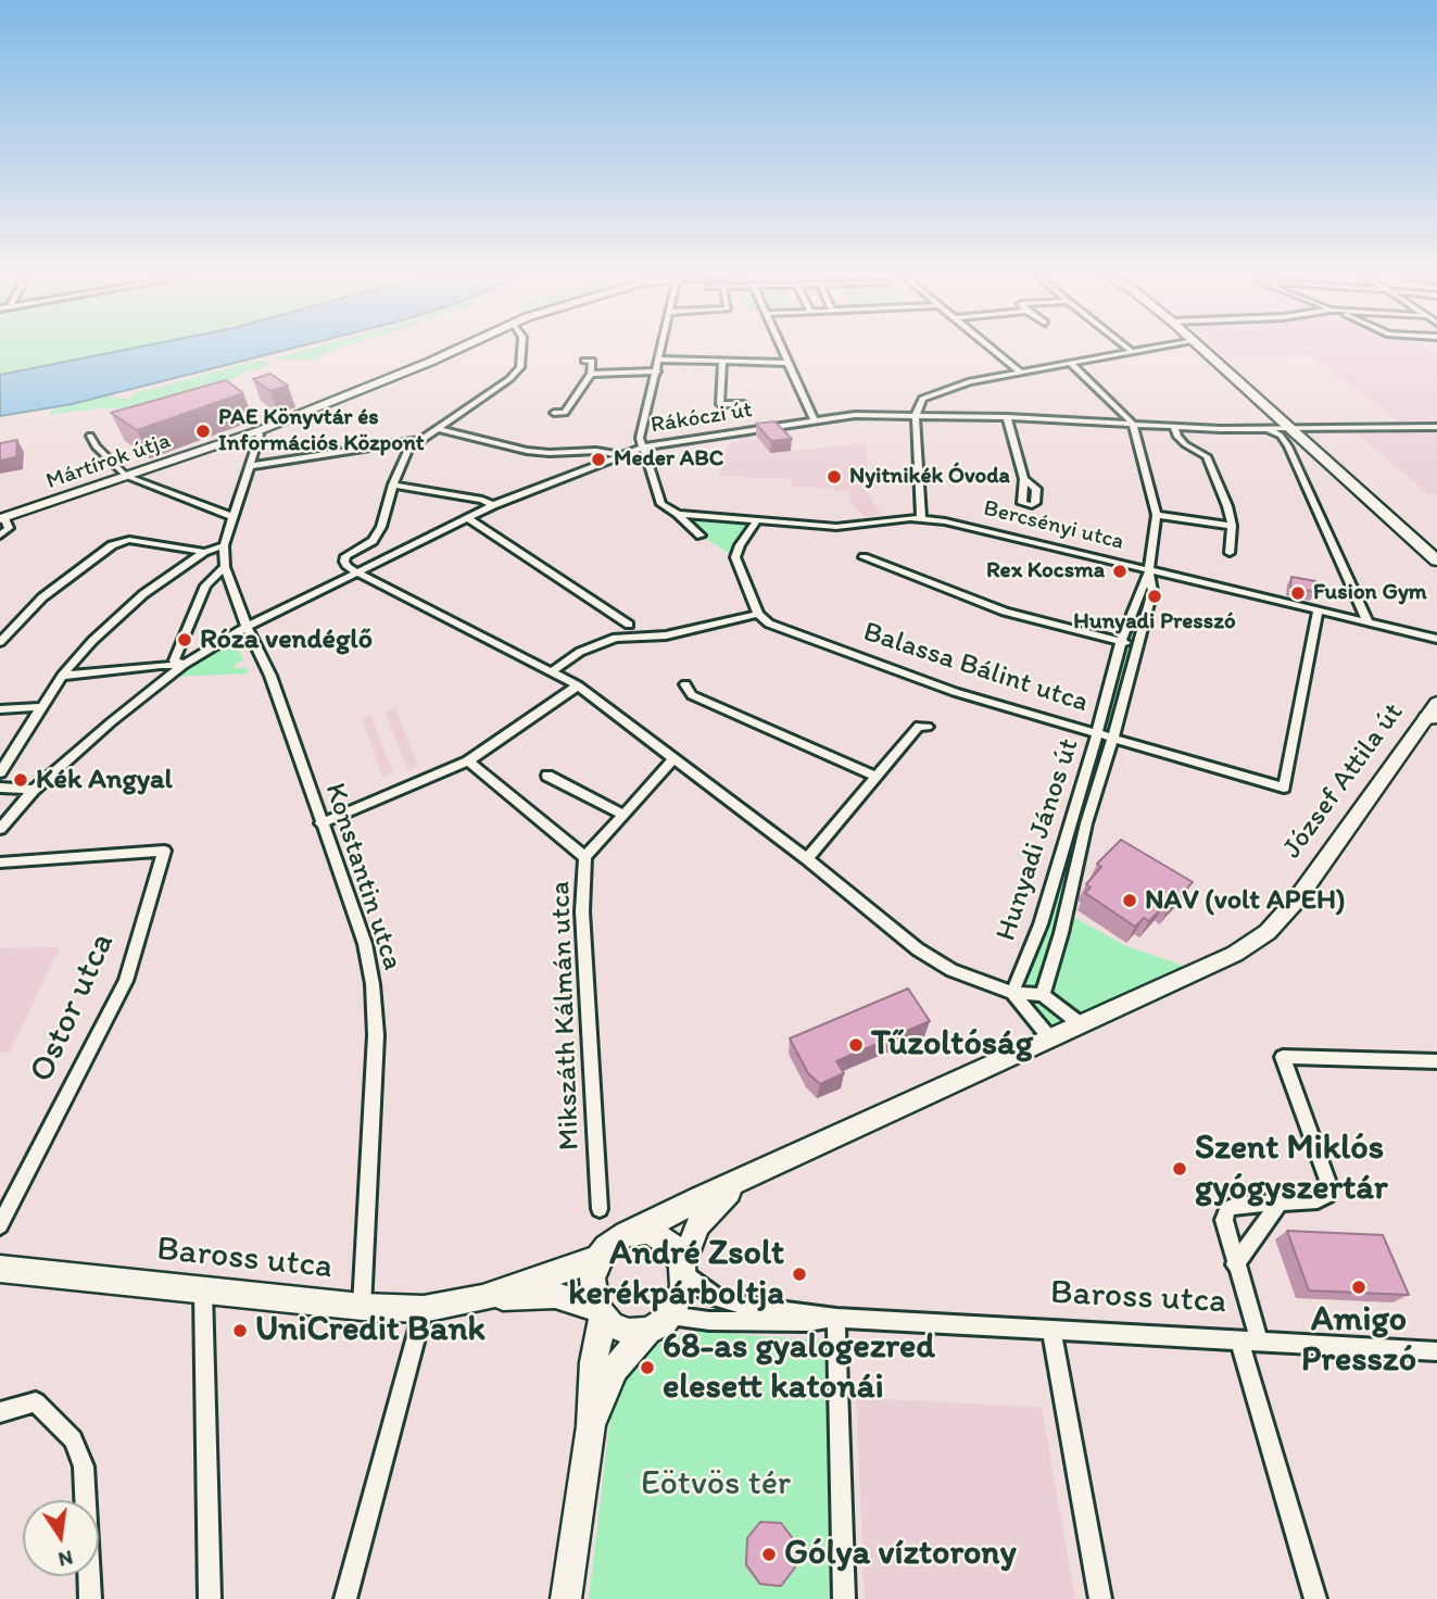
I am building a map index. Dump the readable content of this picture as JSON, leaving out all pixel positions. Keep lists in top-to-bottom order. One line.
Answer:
{"streets":{"street":["Rákóczi út","Mártírok útja","Bercsényi utca","Balassa Bálint utca","József Attila út","Hunyadi János út","Konstantin utca","Ostor utca","Mikszáth Kálmán utca","Baross utca"]},"crossings":[["Rákóczi út","Hunyadi János út"],["Rákóczi út","Konstantin utca"],["Mártírok útja","Konstantin utca"],["Bercsényi utca","Balassa Bálint utca"],["Bercsényi utca","Hunyadi János út"],["Balassa Bálint utca","Hunyadi János út"],["József Attila út","Baross utca"],["Konstantin utca","Baross utca"]],"parks":["Eötvös tér"],"places":["PAE Könyvtár és Információs Központ","Meder ABC","Nyitnikék Óvoda","Rex Kocsma","Fusion Gym","Hunyadi Presszó","Róza vendéglő","Kék Angyal","NAV (volt APEH)","Tűzoltóság","Szent Miklós gyógyszertár","André Zsolt kerékpárboltja","Amigo Presszó","UniCredit Bank","68-as gyalogezred elesett katonái","Gólya víztorony"],"north":"bottom"}
